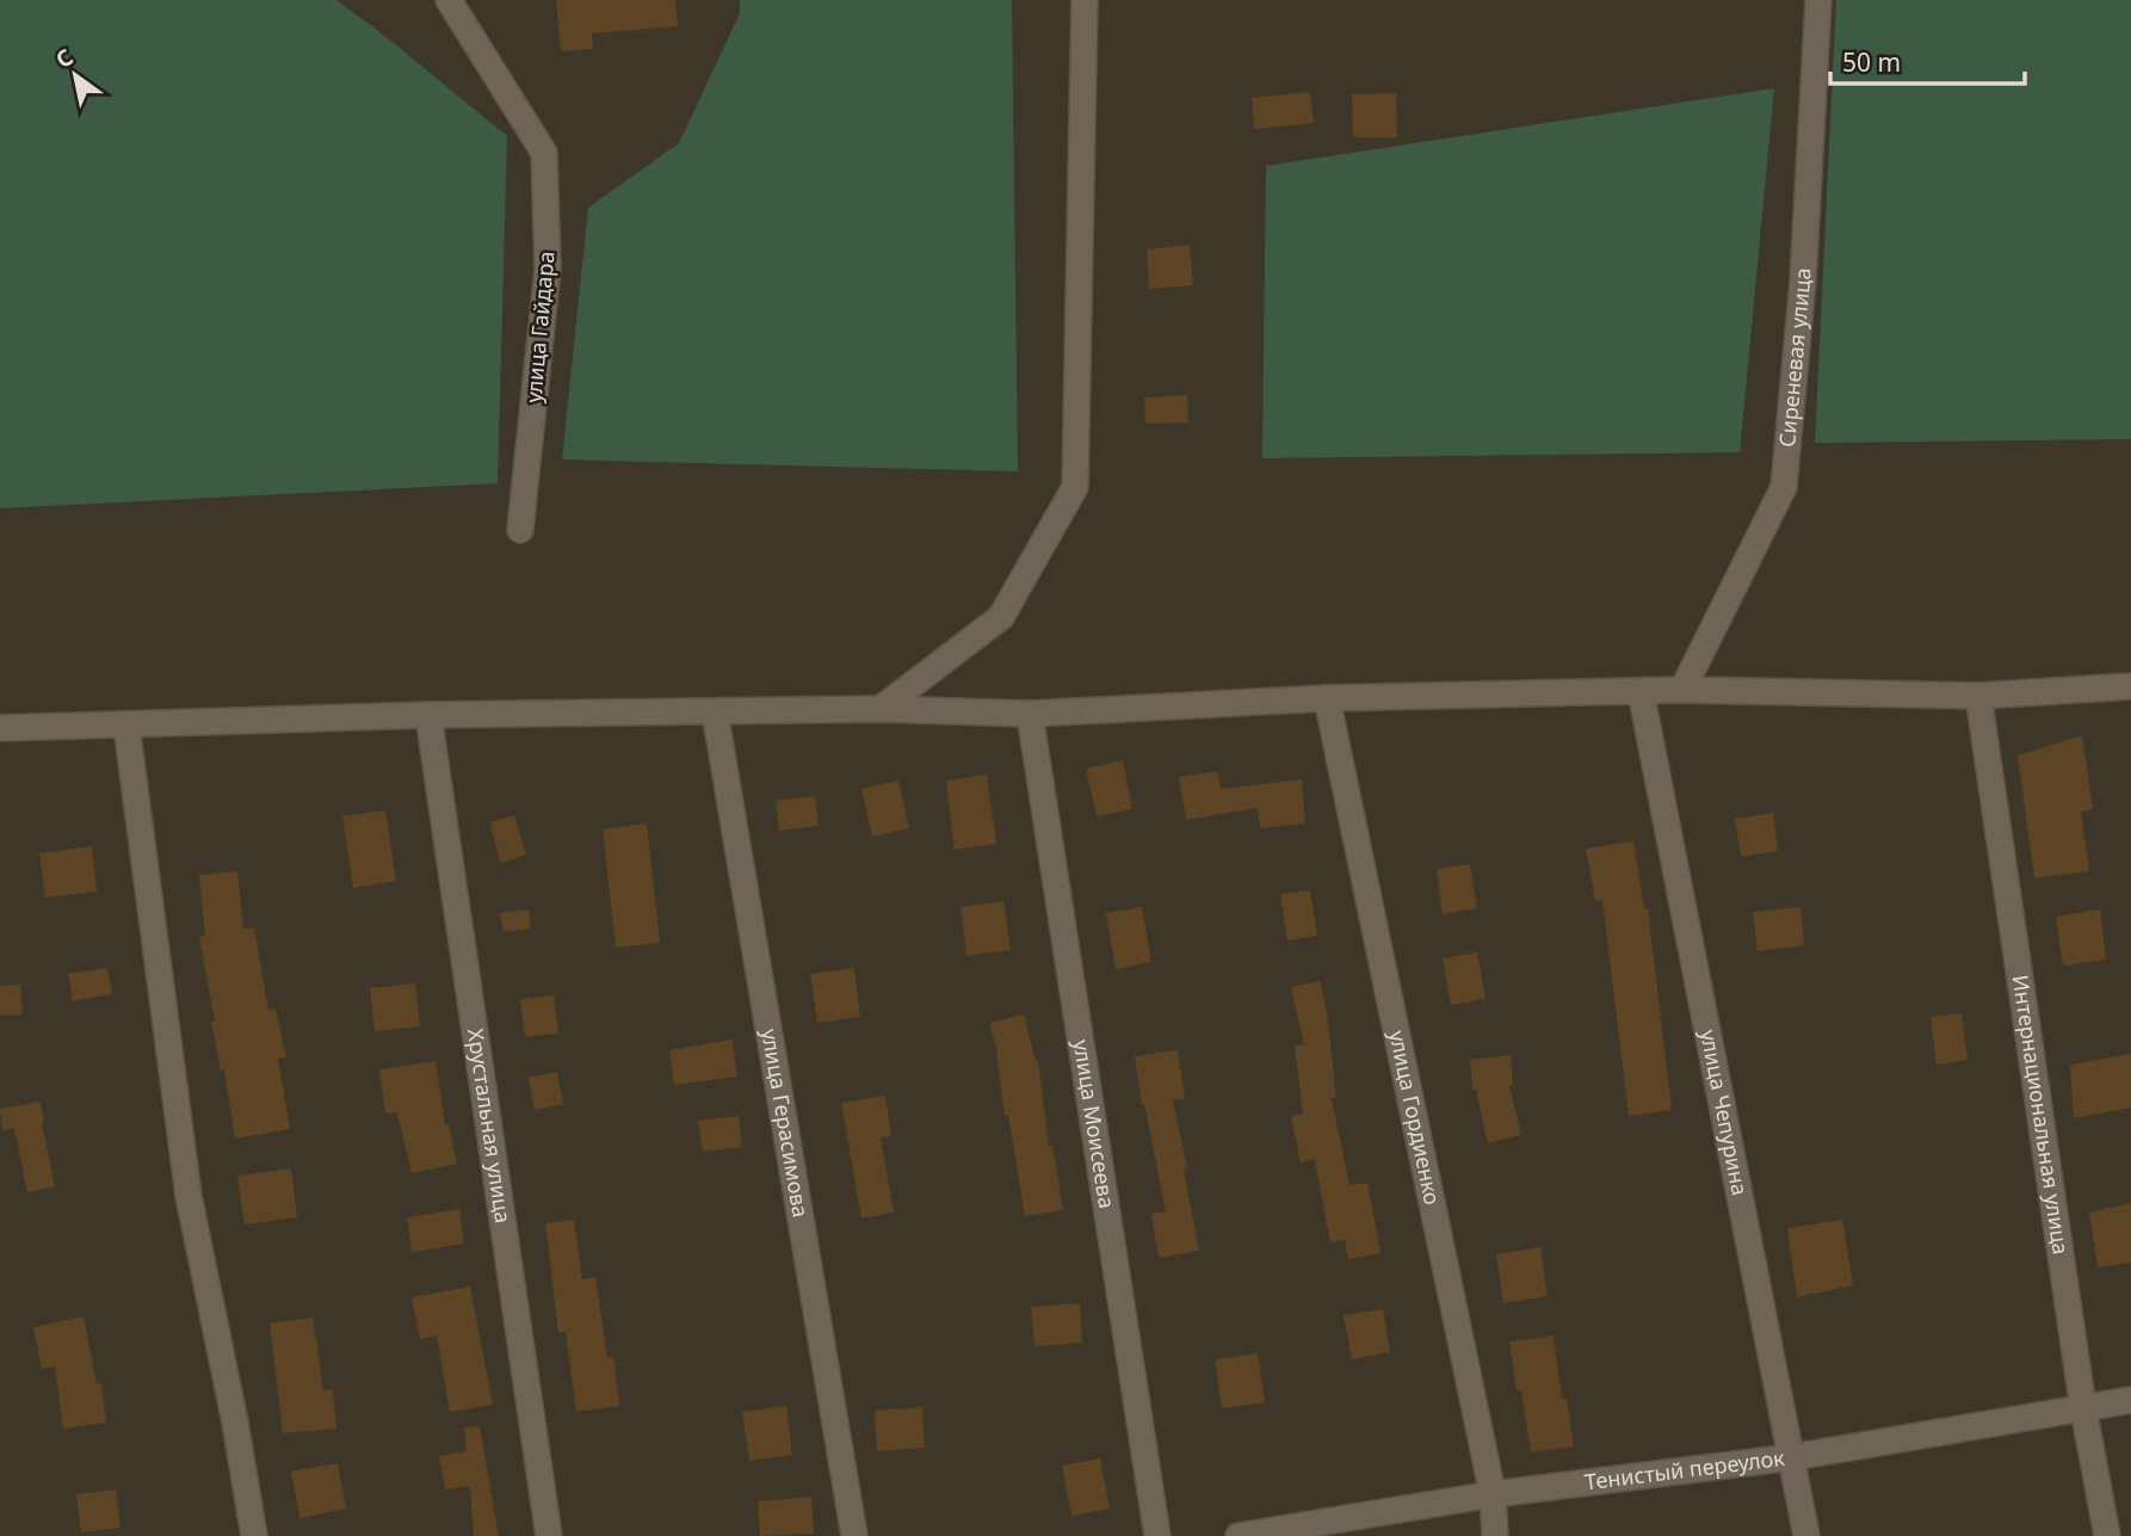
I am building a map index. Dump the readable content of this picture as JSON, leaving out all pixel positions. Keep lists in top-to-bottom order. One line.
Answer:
{"streets":{"street":["улица Гайдара","Сиреневая улица","улица Чепурина","Интернациональная улица","улица Гордиенко","улица Герасимова","Хрустальная улица","улица Моисеева","Тенистый переулок"]},"crossings":[["улица Чепурина","Тенистый переулок"],["Интернациональная улица","Тенистый переулок"],["улица Гордиенко","Тенистый переулок"]],"scale_bar":"50 m","north":"top left"}
